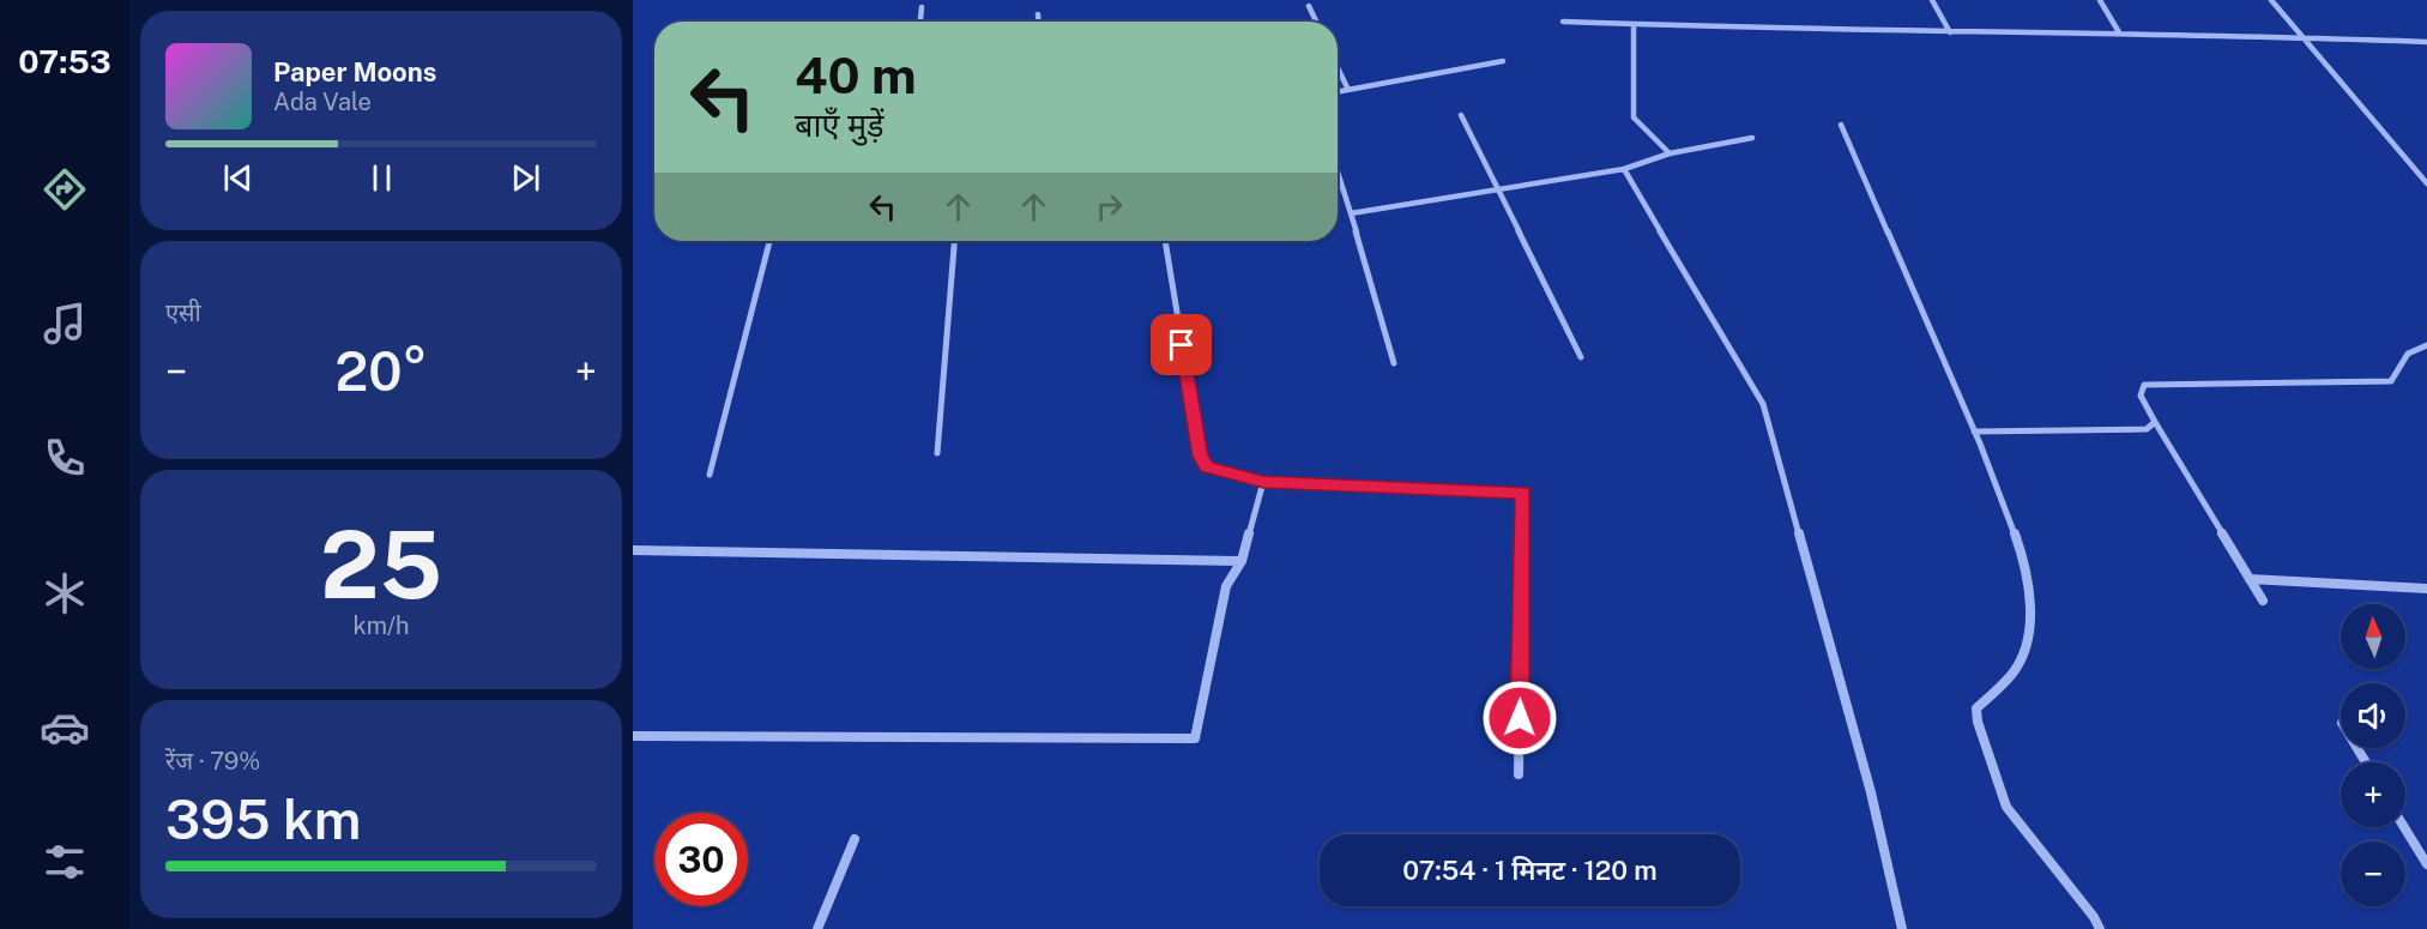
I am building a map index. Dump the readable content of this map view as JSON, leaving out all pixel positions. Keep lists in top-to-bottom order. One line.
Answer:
{"north":"top","page":{"tabs":"07:53","turn":["40 m","बाएँ मुड़ें"],"song":["Paper Moons","Ada Vale"],"tile":["एसी",["25","km/h"],["रेंज · 79%","395 km"]],"heat":["−","20°","+"],"map_buttons":["+","−"],"limit":"30","trip":"07:54 · 1 मिनट · 120 m"}}
